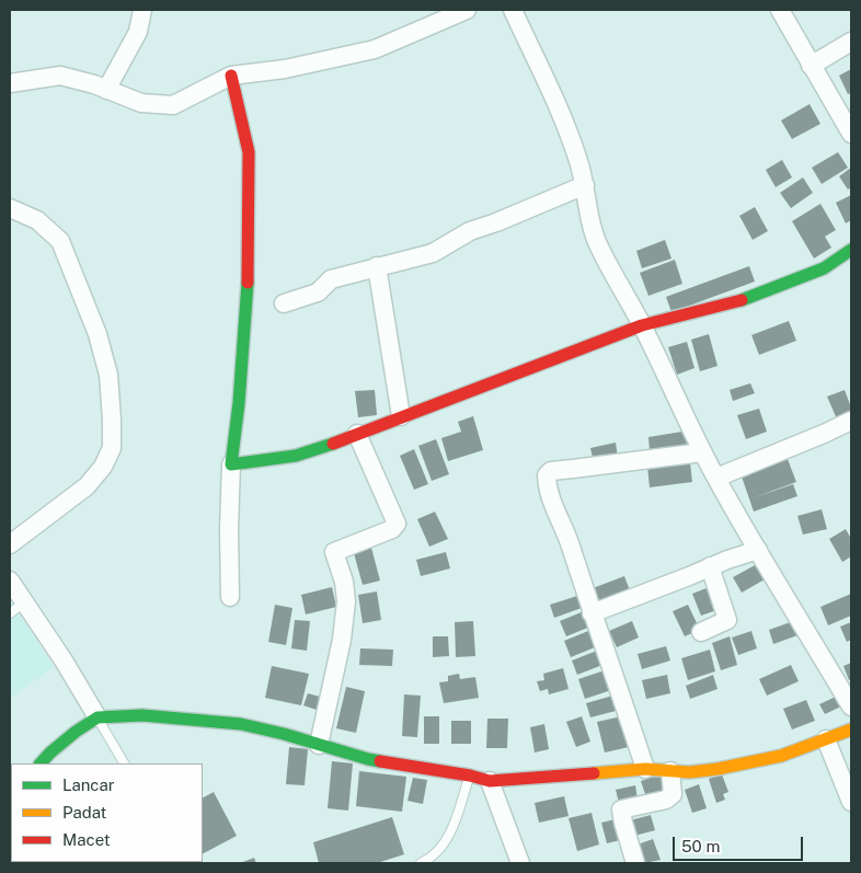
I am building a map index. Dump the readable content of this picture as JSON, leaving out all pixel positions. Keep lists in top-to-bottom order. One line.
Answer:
{"legend":["Lancar","Padat","Macet"],"scale_bar":"50 m"}
